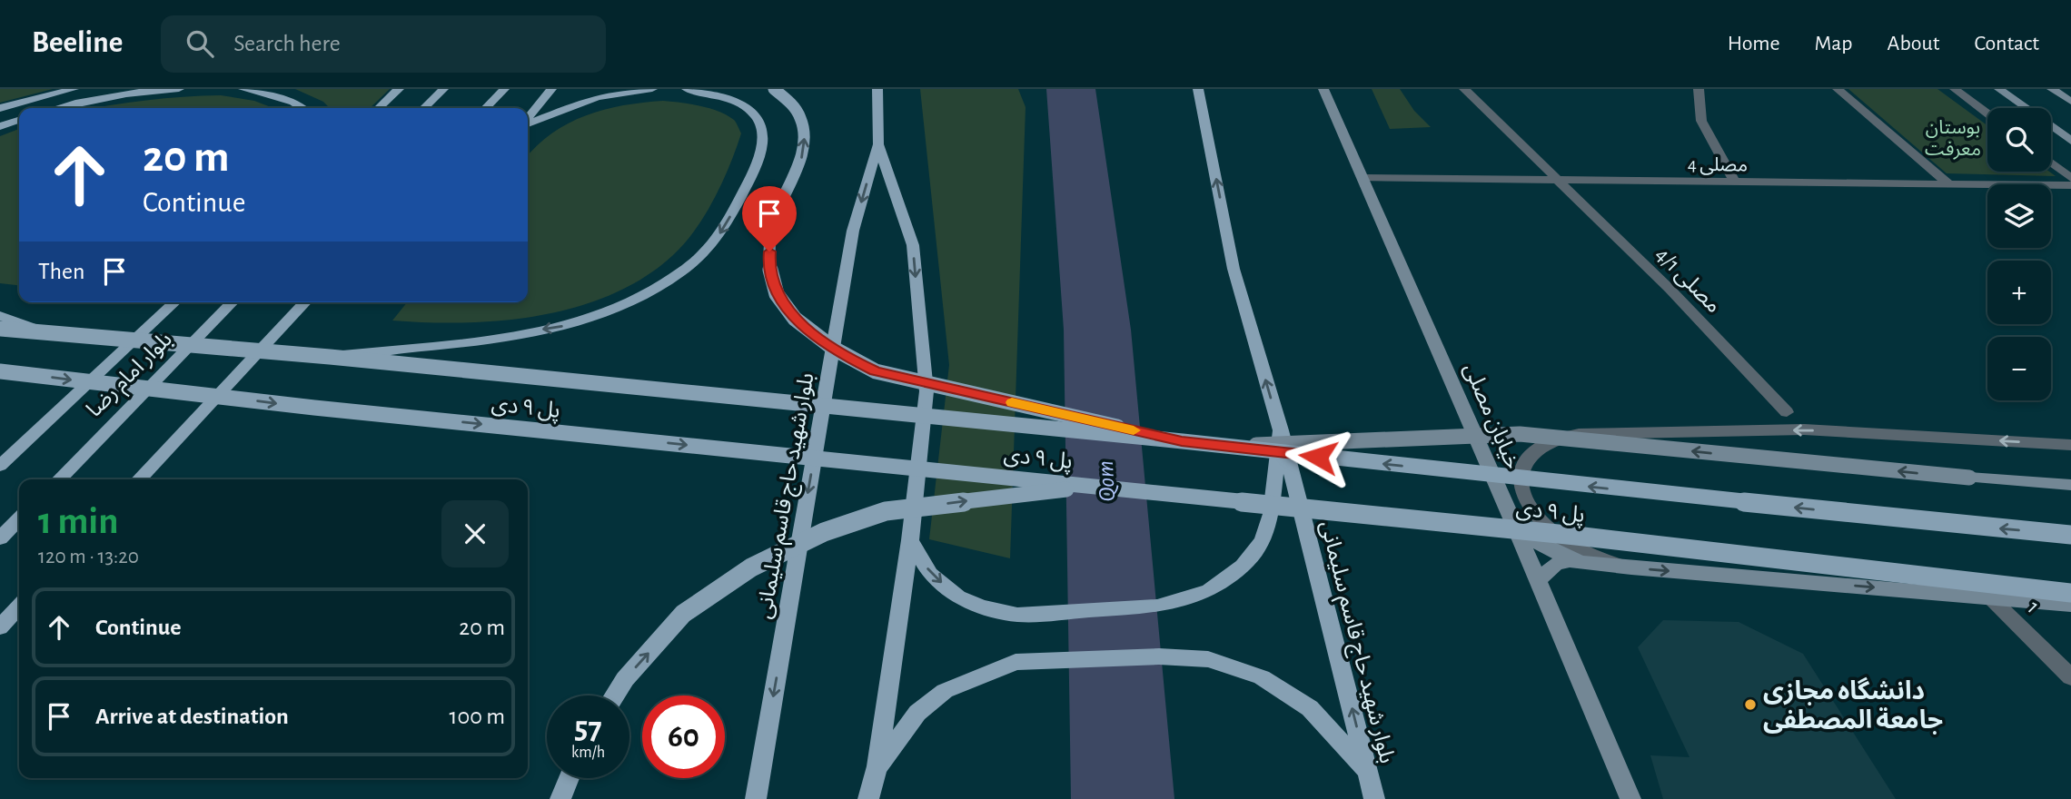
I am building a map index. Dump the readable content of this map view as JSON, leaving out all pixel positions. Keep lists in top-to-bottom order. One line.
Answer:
{"streets":{"main road":["بلوار امام رضا","پل ۹ دی","خیابان مصلی","بلوار شهید حاج قاسم سلیمانی"],"street":["مصلی 4","مصلی 4/1","1"]},"crossings":[["مصلی 4","مصلی 4/1"],["مصلی 4","خیابان مصلی"]],"water":["Qom"],"parks":["بوستان معرفت"],"places":["دانشگاه مجازی جامعة المصطفی"],"page":{"header":"Beeline","search":"Search here","nav":["Home","Map","About","Contact"],"map_buttons":["+","−"],"turn":["20 m","Continue"],"then":"Then","heading":["1 min","120 m · 13:20"],"list":[{"name":"Continue","value":"20 m"},{"name":"Arrive at destination","value":"100 m"}],"speed":"57 km/h","limit":"60"}}
